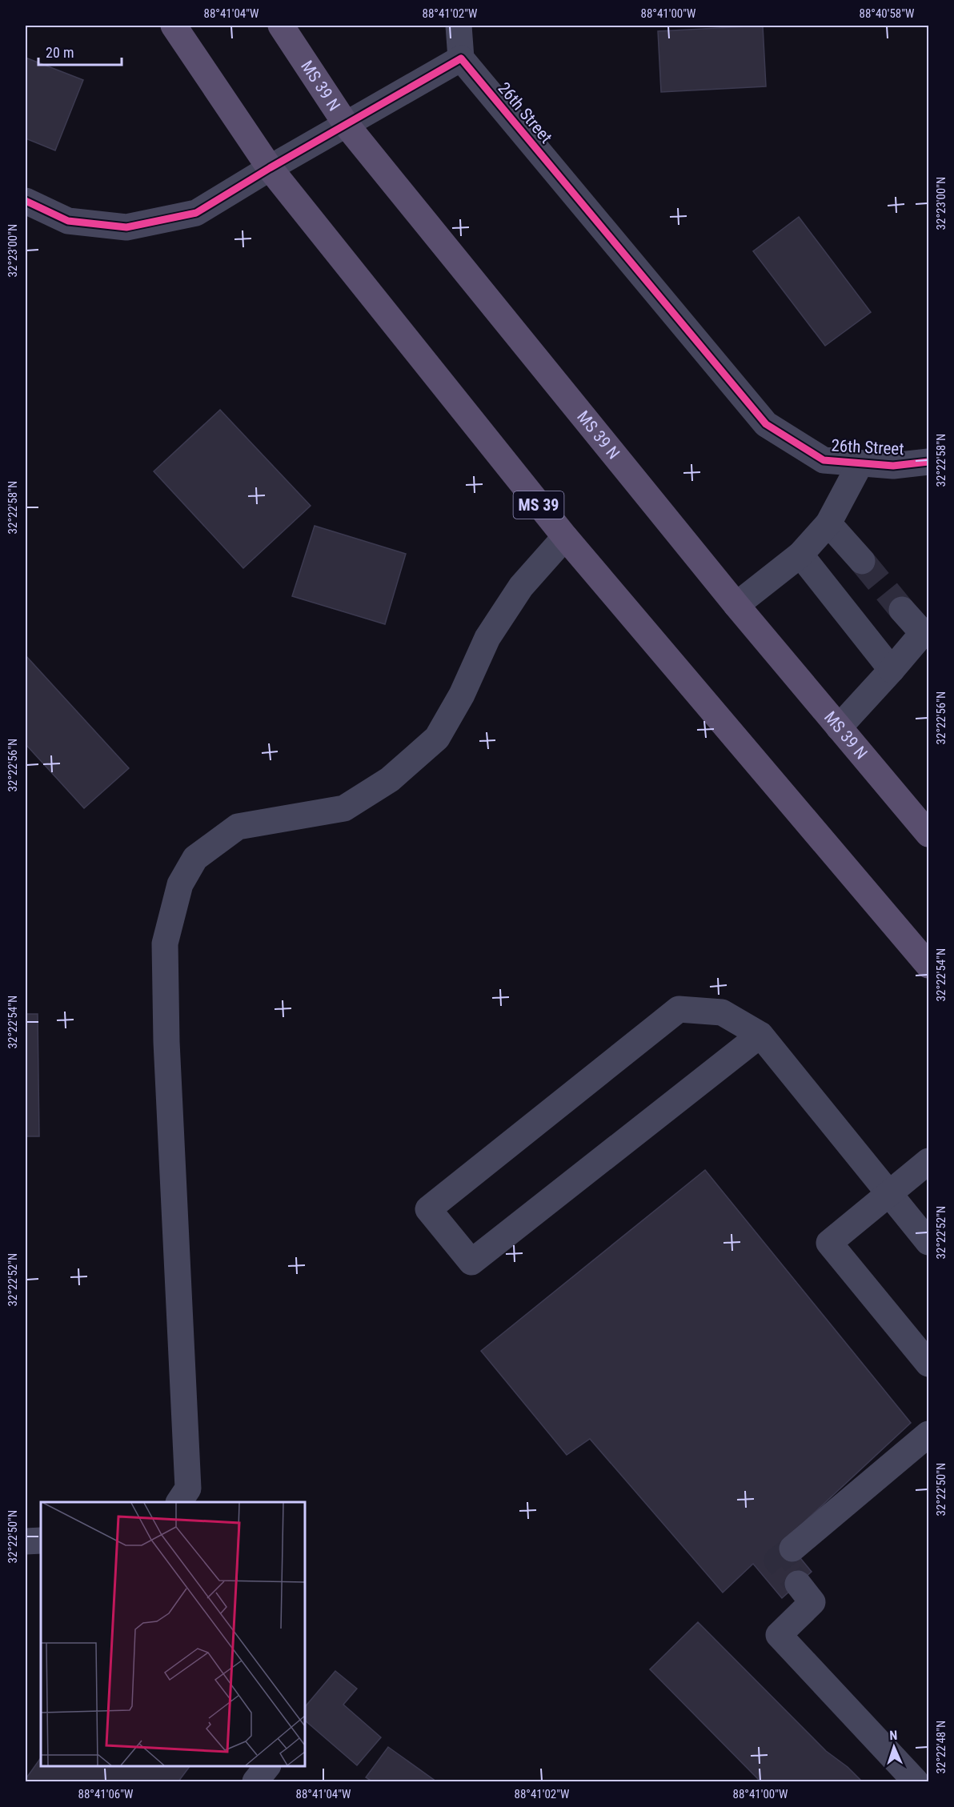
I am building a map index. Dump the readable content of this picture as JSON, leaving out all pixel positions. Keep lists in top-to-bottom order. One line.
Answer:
{"streets":{"main road":["MS 39 N","MS 39"],"street":["26th Street"]},"scale_bar":"20 m","north":"top","coordinates":["88°41'04\"W","88°41'02\"W","88°41'00\"W","88°40'58\"W","32°23'00\"N","32°22'58\"N","32°22'56\"N","32°22'54\"N","32°22'52\"N","32°22'50\"N","32°22'48\"N","88°41'06\"W"]}
